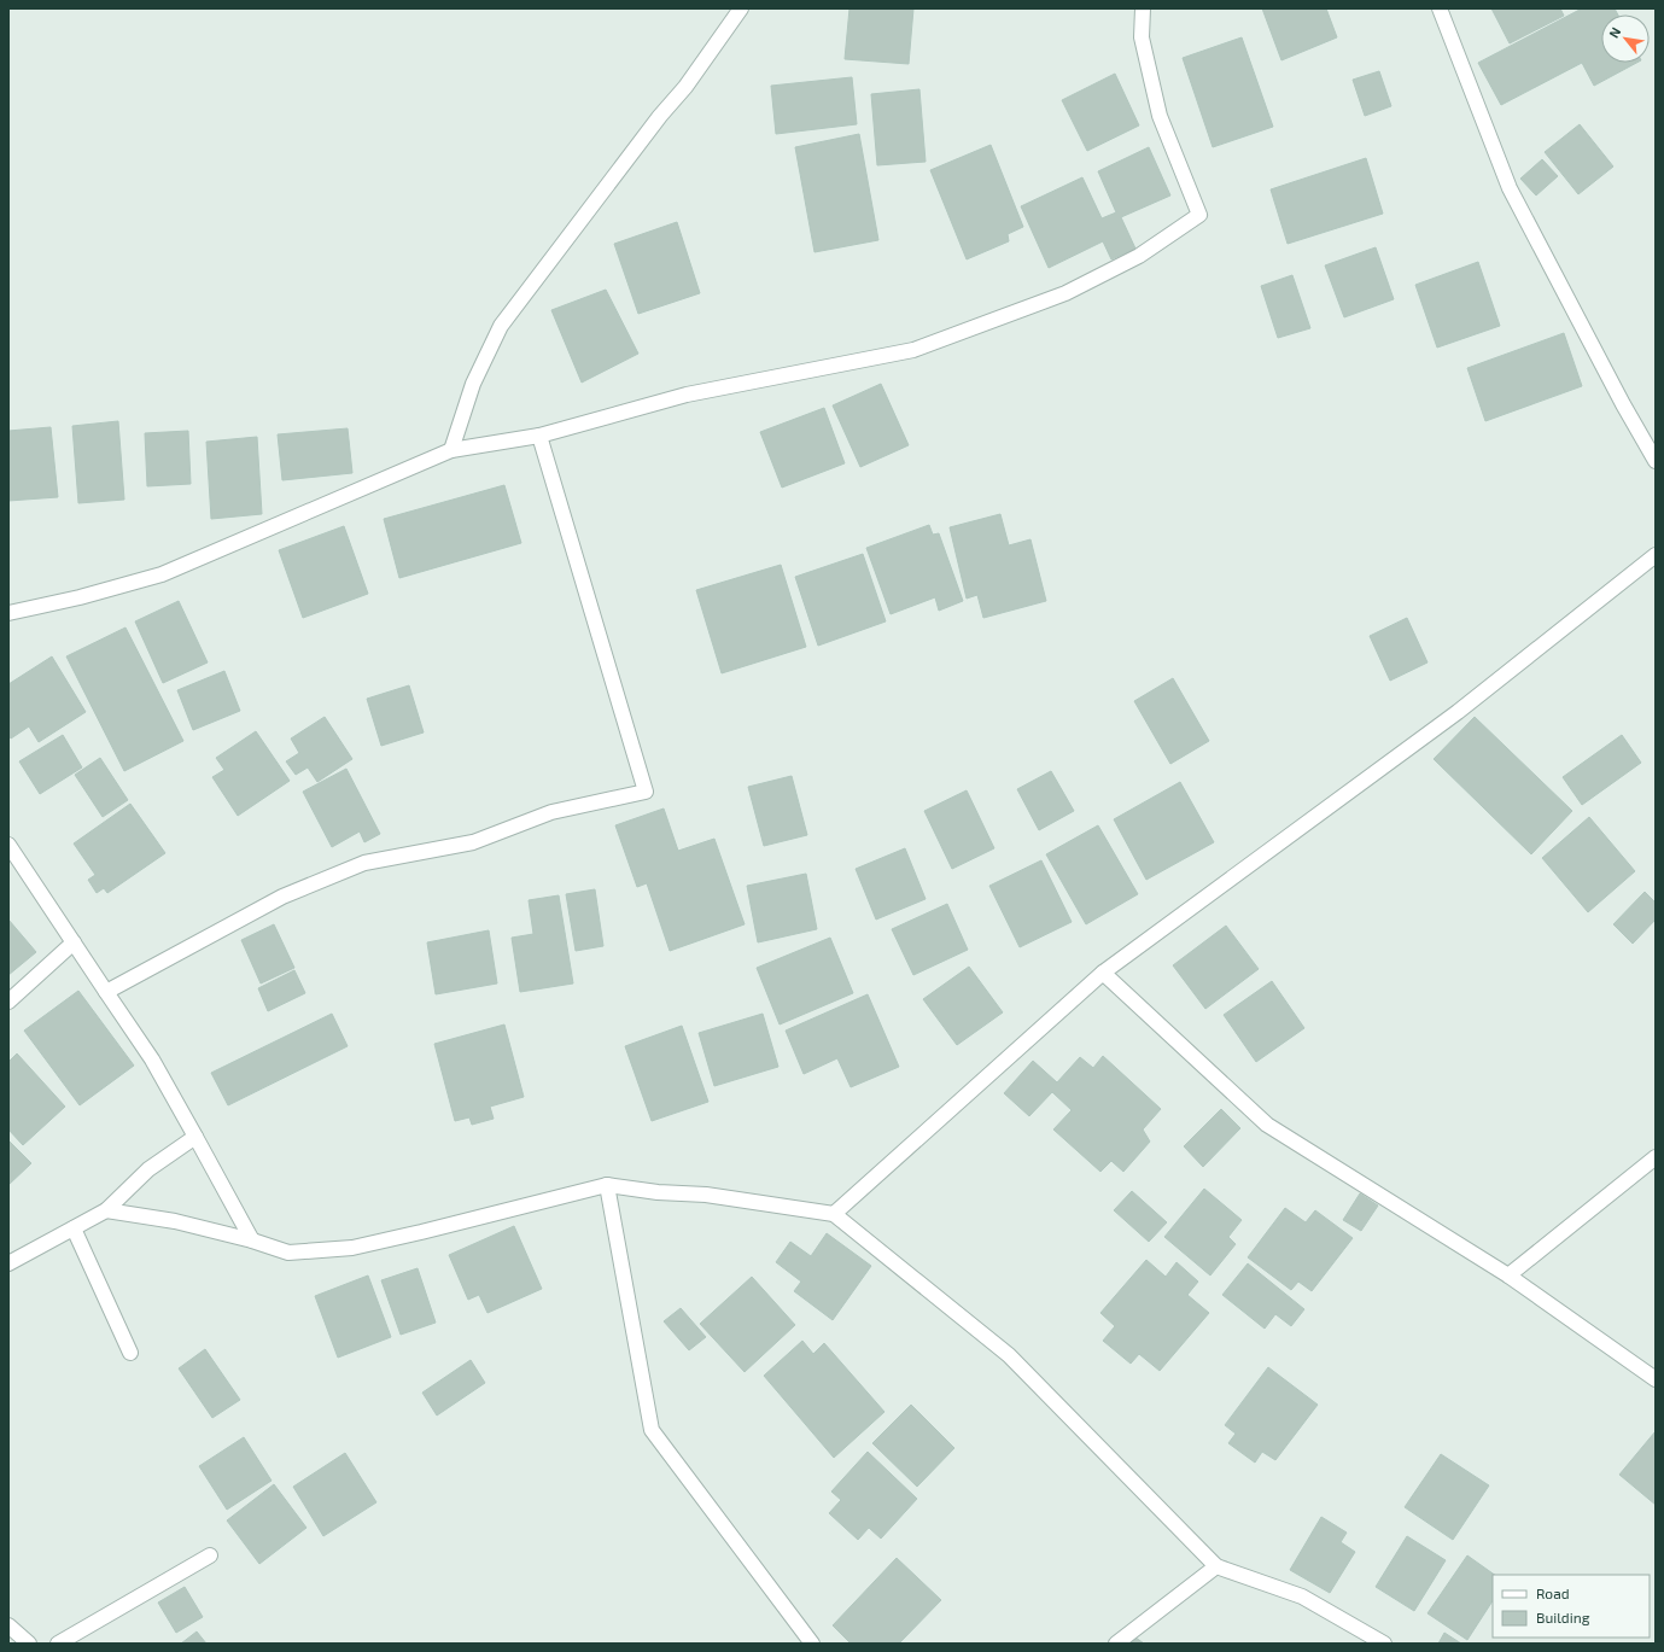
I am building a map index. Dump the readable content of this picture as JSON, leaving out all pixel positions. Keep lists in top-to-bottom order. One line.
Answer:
{"legend":["Road","Building"],"north":"top left"}
